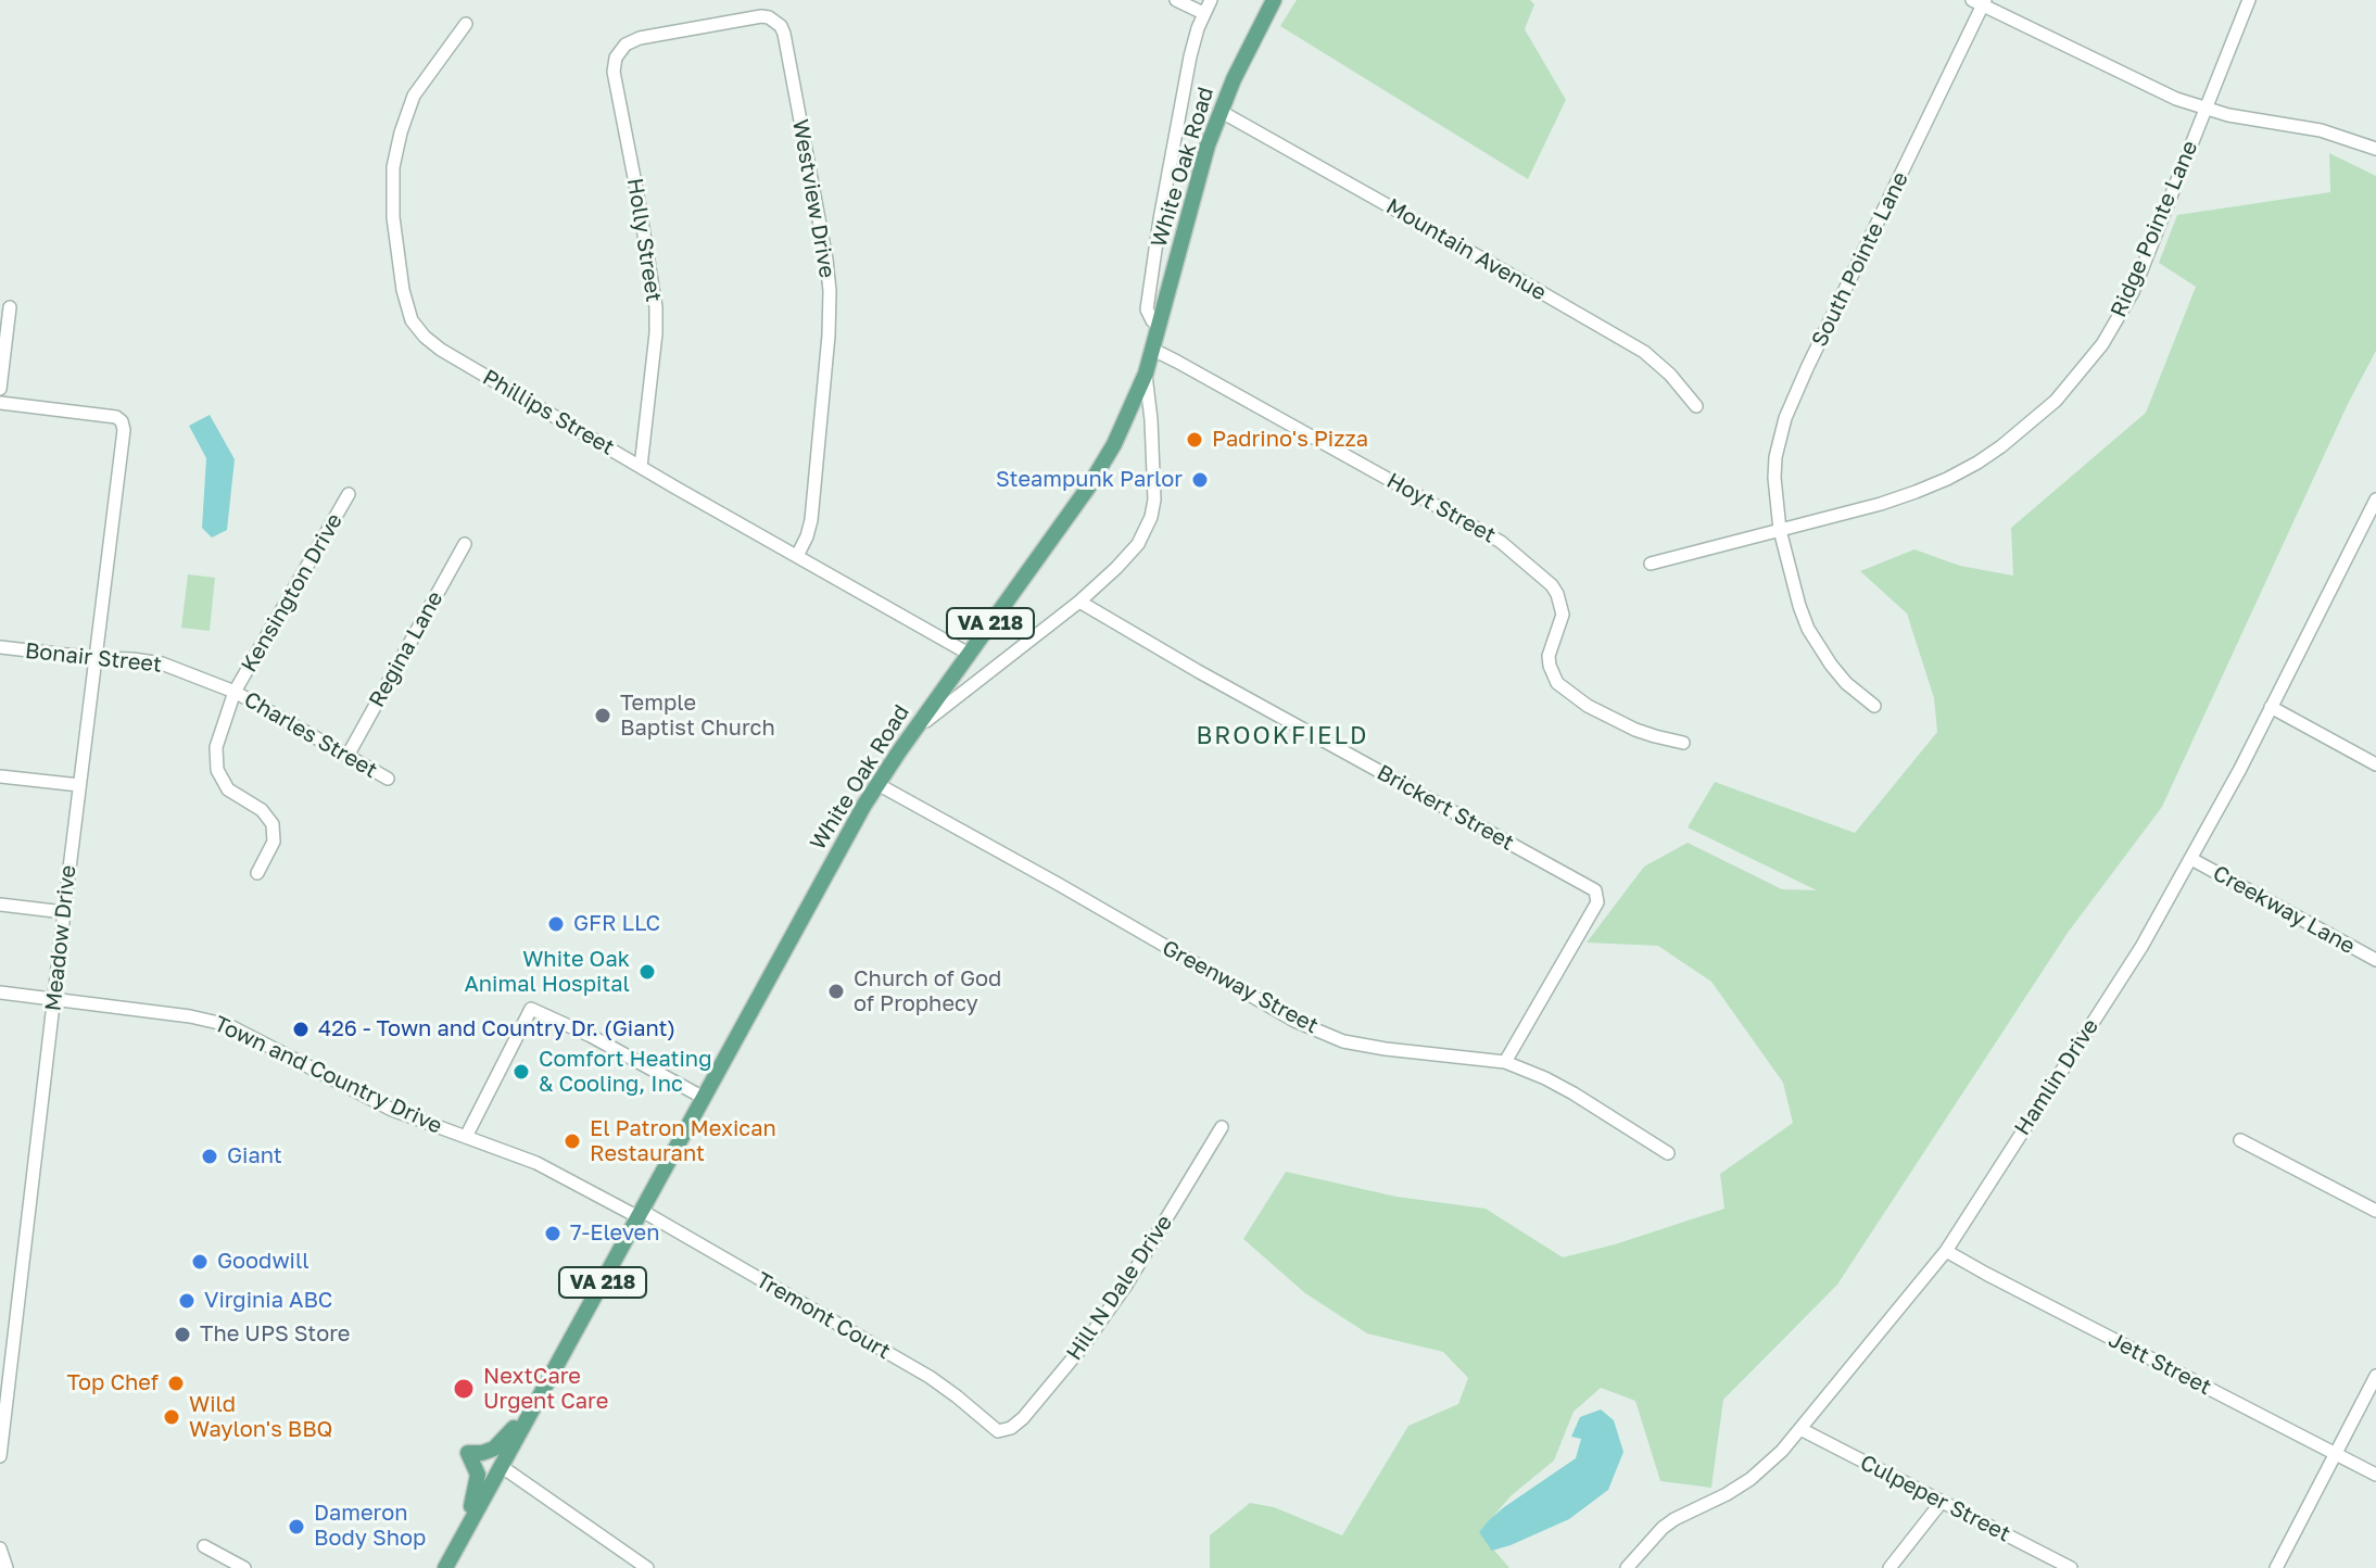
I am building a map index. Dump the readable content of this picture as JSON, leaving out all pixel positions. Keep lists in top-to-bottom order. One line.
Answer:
{"streets":{"main road":["White Oak Road","VA 218"],"street":["Westview Drive","Ridge Pointe Lane","Holly Street","Mountain Avenue","South Pointe Lane","Phillips Street","Hoyt Street","Kensington Drive","Regina Lane","Bonair Street","Charles Street","Brickert Street","Creekway Lane","Meadow Drive","Greenway Street","Town and Country Drive","Hamlin Drive","Hill N Dale Drive","Tremont Court","Jett Street","Culpeper Street"]},"crossings":[["White Oak Road","Mountain Avenue"],["White Oak Road","Phillips Street"],["White Oak Road","Hoyt Street"],["White Oak Road","Greenway Street"],["White Oak Road","Town and Country Drive"],["White Oak Road","Tremont Court"],["Westview Drive","Holly Street"],["Westview Drive","Phillips Street"],["Ridge Pointe Lane","South Pointe Lane"],["Holly Street","Phillips Street"],["Kensington Drive","Bonair Street"],["Kensington Drive","Charles Street"],["Regina Lane","Charles Street"],["Bonair Street","Charles Street"],["Bonair Street","Meadow Drive"],["Brickert Street","Greenway Street"],["Creekway Lane","Hamlin Drive"],["Meadow Drive","Town and Country Drive"],["Town and Country Drive","Tremont Court"],["Hamlin Drive","Jett Street"],["Hamlin Drive","Culpeper Street"],["Hill N Dale Drive","Tremont Court"]],"districts":["BROOKFIELD"],"places":["Padrino's Pizza","Steampunk Parlor","Temple Baptist Church","GFR LLC","White Oak Animal Hospital","Church of God of Prophecy","426 - Town and Country Dr. (Giant)","Comfort Heating & Cooling, Inc","El Patron Mexican Restaurant","Giant","7-Eleven","Goodwill","Virginia ABC","The UPS Store","Top Chef","NextCare Urgent Care","Wild Waylon's BBQ","Dameron Body Shop"]}
